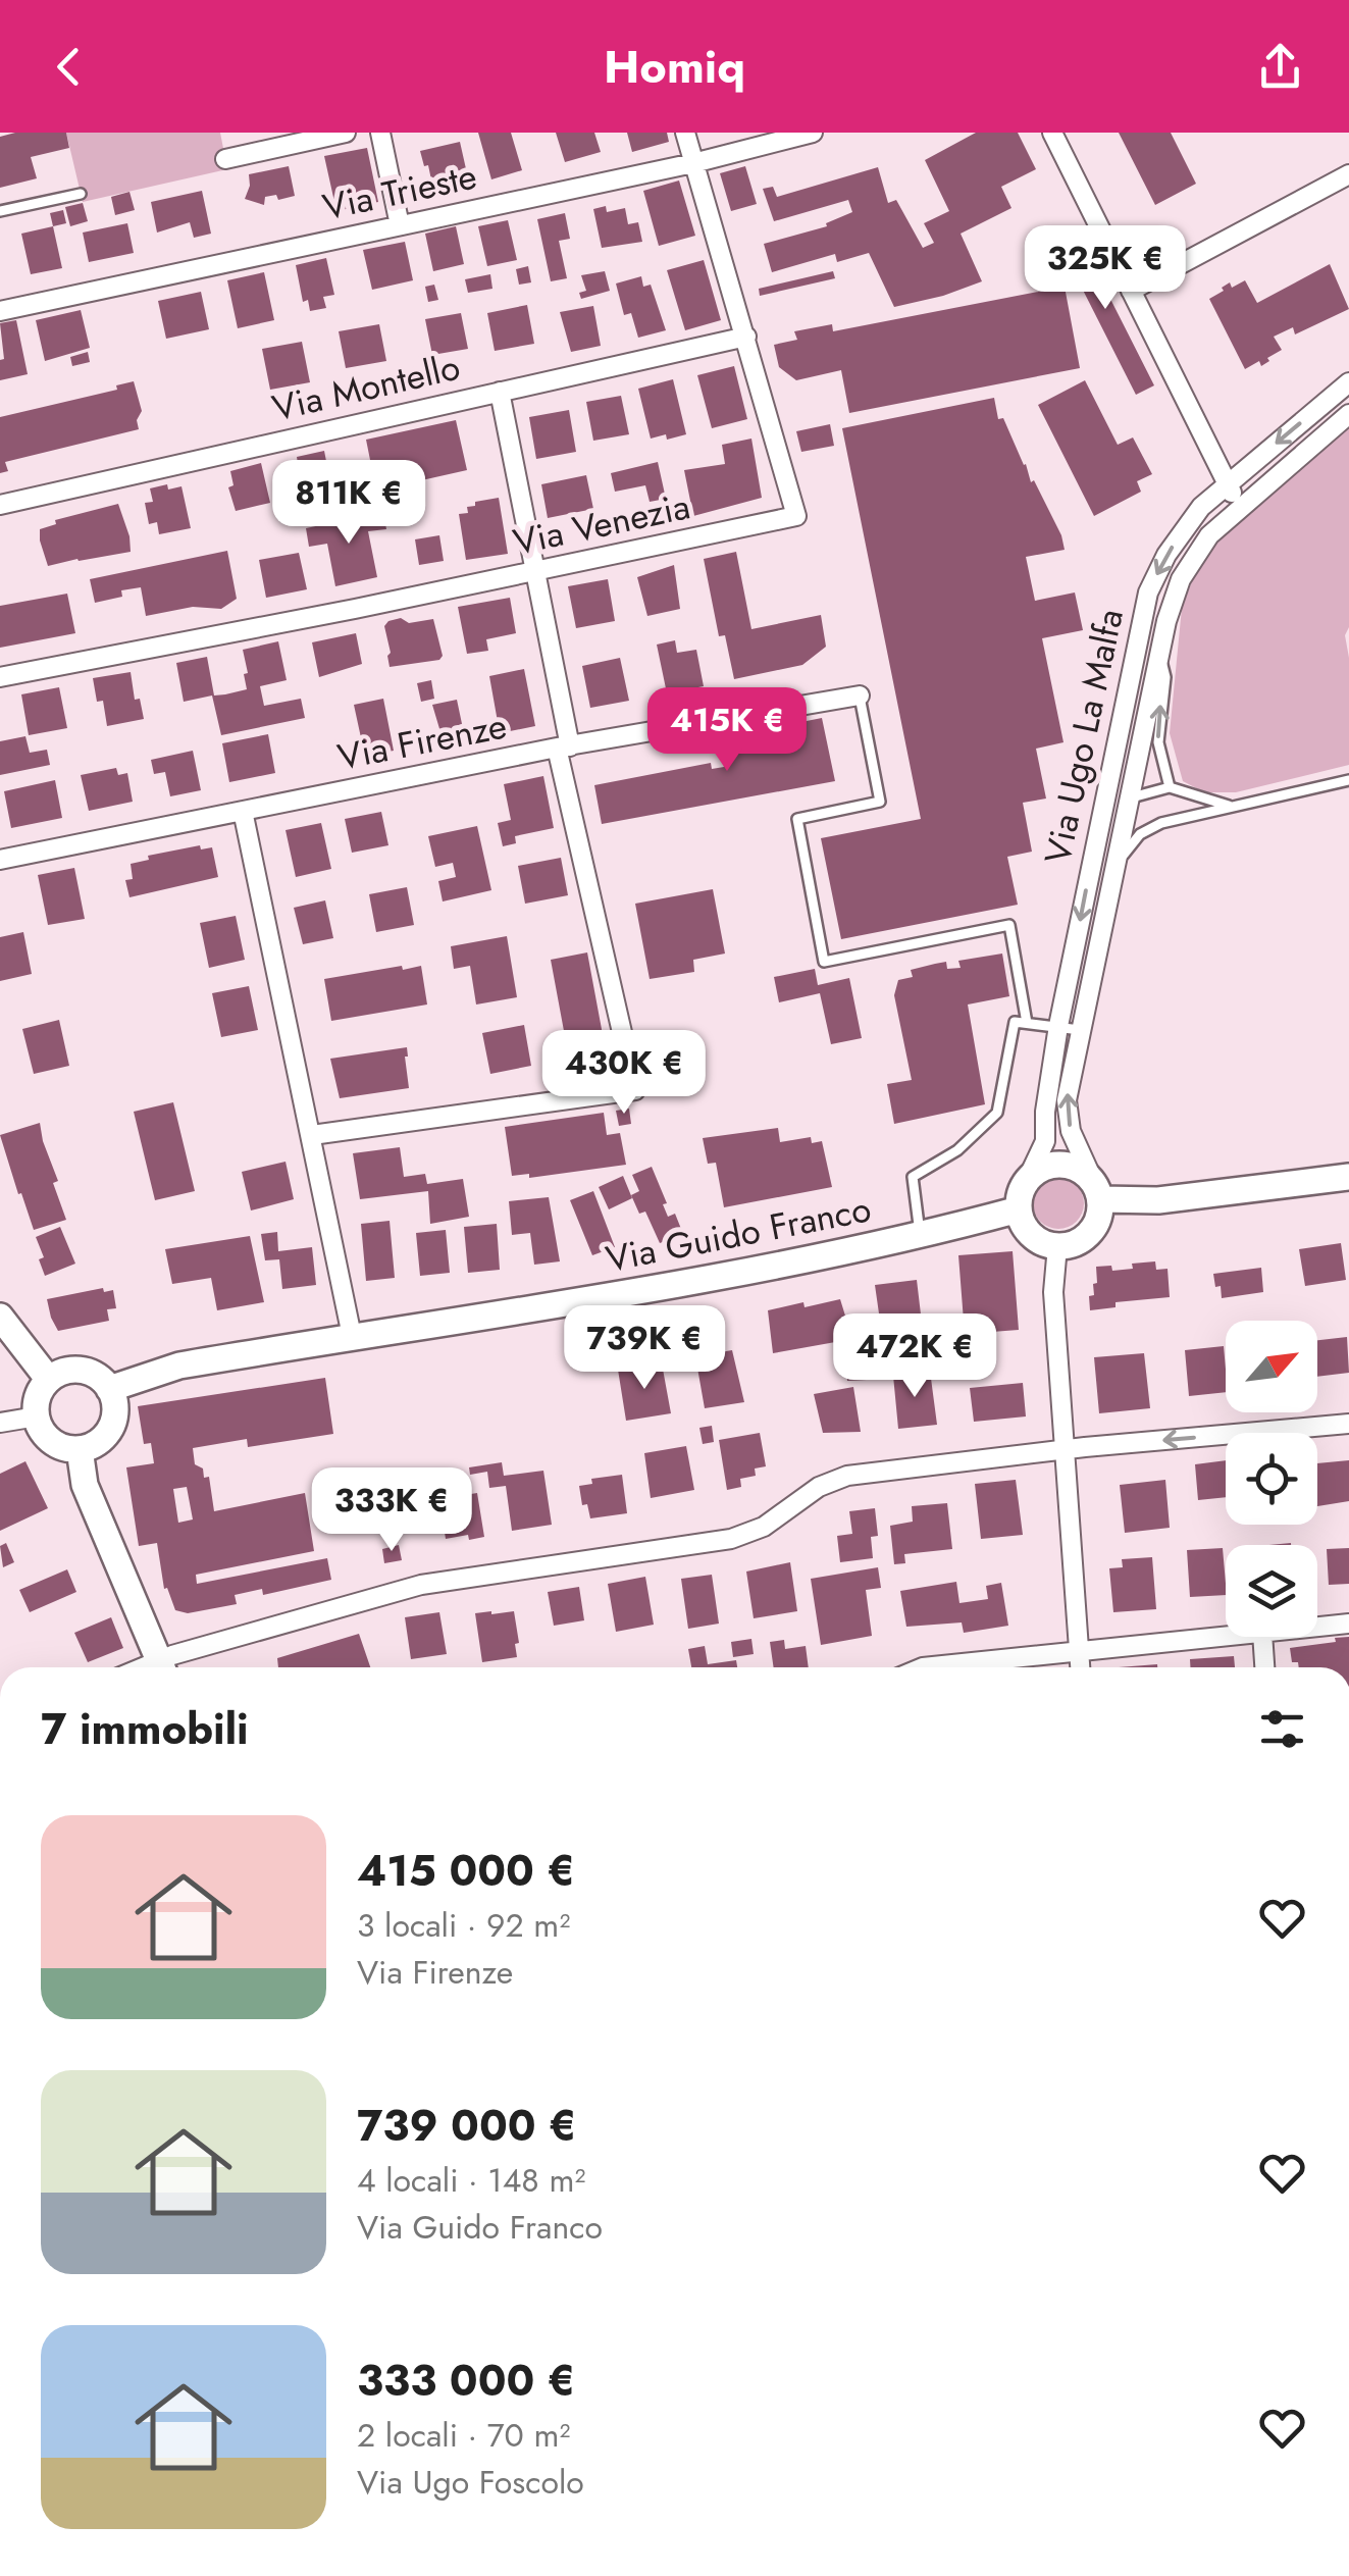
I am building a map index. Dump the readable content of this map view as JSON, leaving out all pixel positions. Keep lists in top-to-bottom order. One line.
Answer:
{"streets":{"street":["Via Trieste","Via Montello","Via Venezia","Via Ugo La Malfa","Via Firenze","Via Guido Franco"]},"crossings":[["Via Montello","Via Venezia"],["Via Ugo La Malfa","Via Guido Franco"]],"north":"top right","page":{"header":"Homiq","price":["325K €","811K €","415K €","430K €","739K €","472K €","333K €"],"heading":"7 immobili","list":[{"name":"415 000 €","note":"3 locali · 92 m² · Via Firenze"},{"name":"739 000 €","note":"4 locali · 148 m² · Via Guido Franco"},{"name":"333 000 €","note":"2 locali · 70 m² · Via Ugo Foscolo"}]}}
